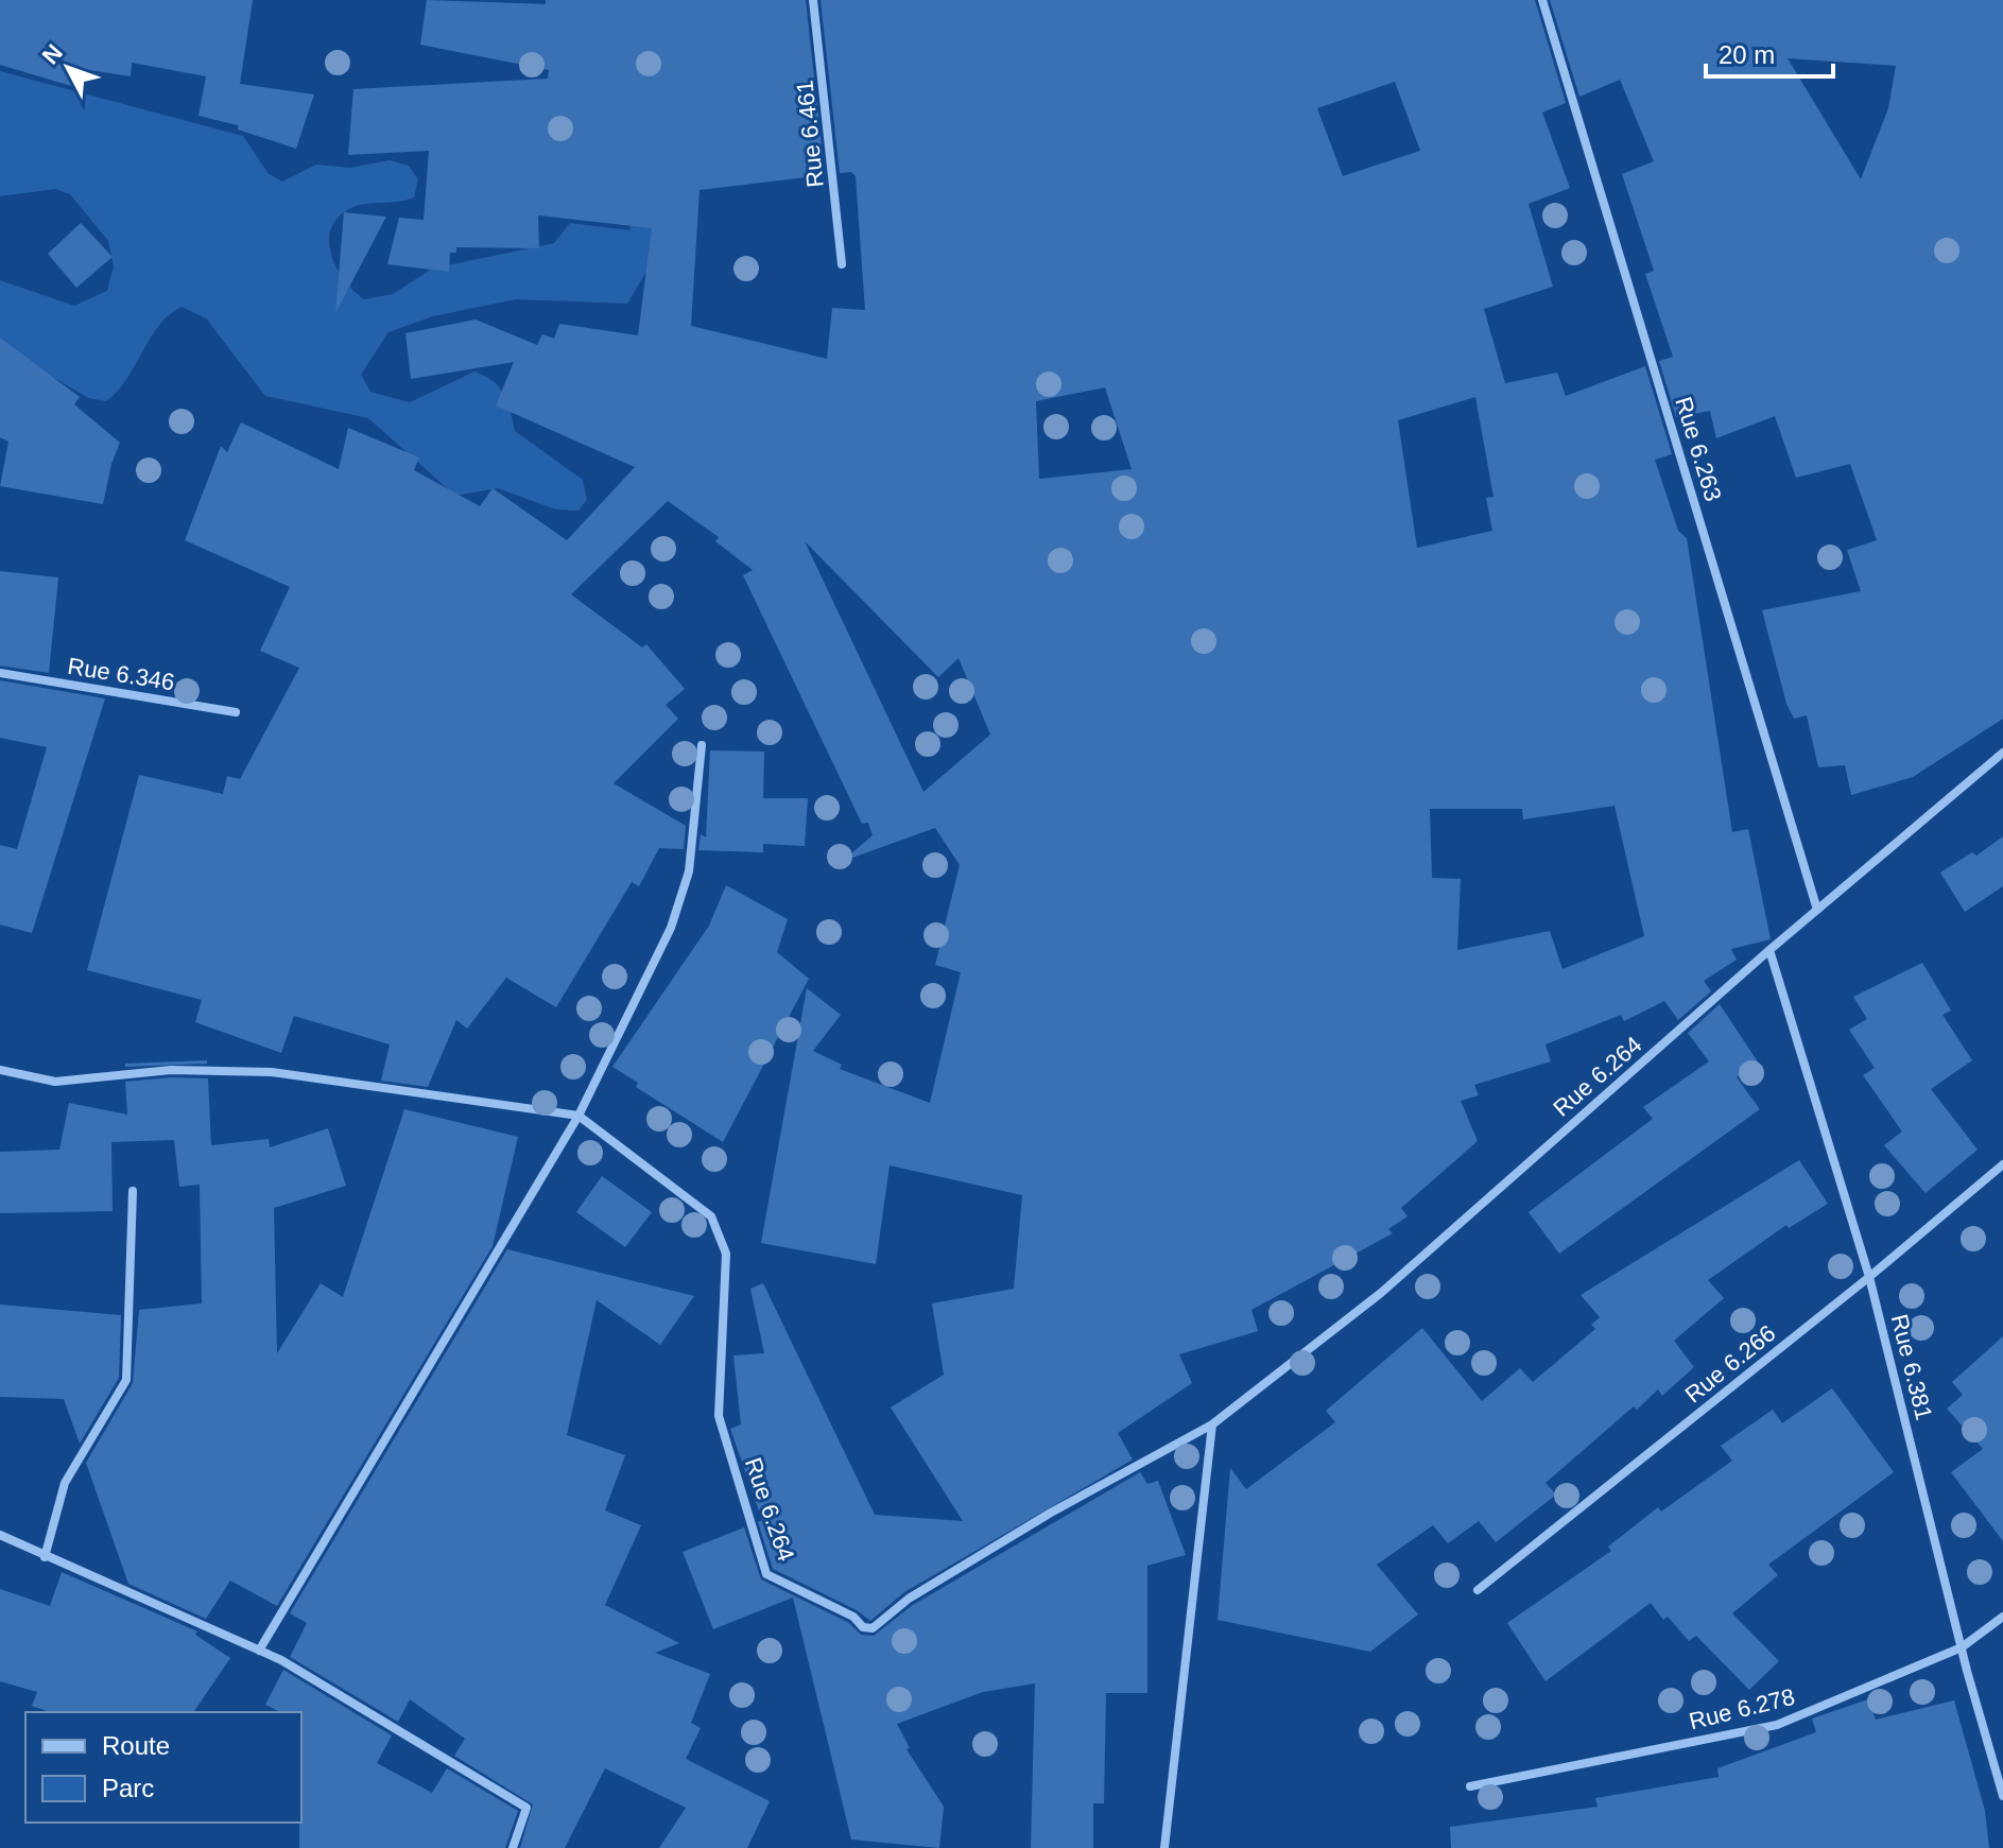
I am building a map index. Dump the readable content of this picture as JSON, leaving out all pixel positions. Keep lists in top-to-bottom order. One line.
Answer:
{"streets":{"street":["Rue 6.461","Rue 6.263","Rue 6.346","Rue 6.264","Rue 6.266","Rue 6.381","Rue 6.278"]},"crossings":[["Rue 6.263","Rue 6.264"],["Rue 6.264","Rue 6.381"],["Rue 6.266","Rue 6.381"],["Rue 6.381","Rue 6.278"]],"legend":["Route","Parc"],"scale_bar":"20 m","north":"top left"}
